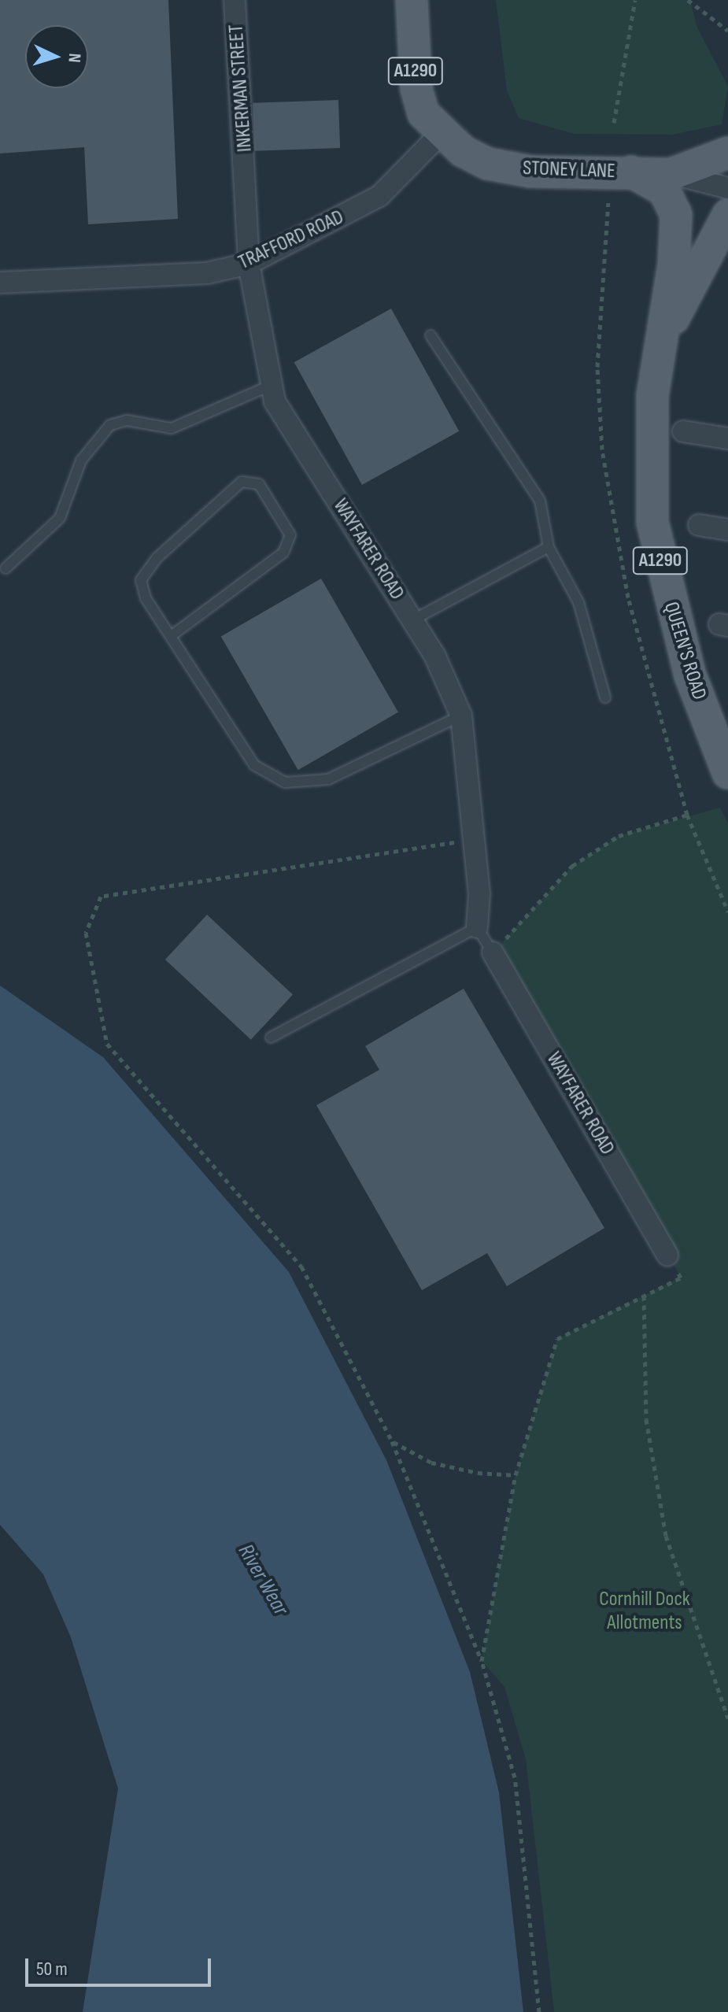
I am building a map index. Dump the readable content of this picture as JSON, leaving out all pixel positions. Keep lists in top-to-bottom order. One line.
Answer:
{"streets":{"main road":["A1290","STONEY LANE","QUEEN'S ROAD"],"street":["INKERMAN STREET","TRAFFORD ROAD","WAYFARER ROAD"]},"crossings":[["A1290","STONEY LANE"],["A1290","TRAFFORD ROAD"],["A1290","QUEEN'S ROAD"],["INKERMAN STREET","WAYFARER ROAD"],["STONEY LANE","TRAFFORD ROAD"],["TRAFFORD ROAD","WAYFARER ROAD"]],"water":["River Wear"],"parks":["Cornhill Dock Allotments"],"scale_bar":"50 m","north":"right"}
